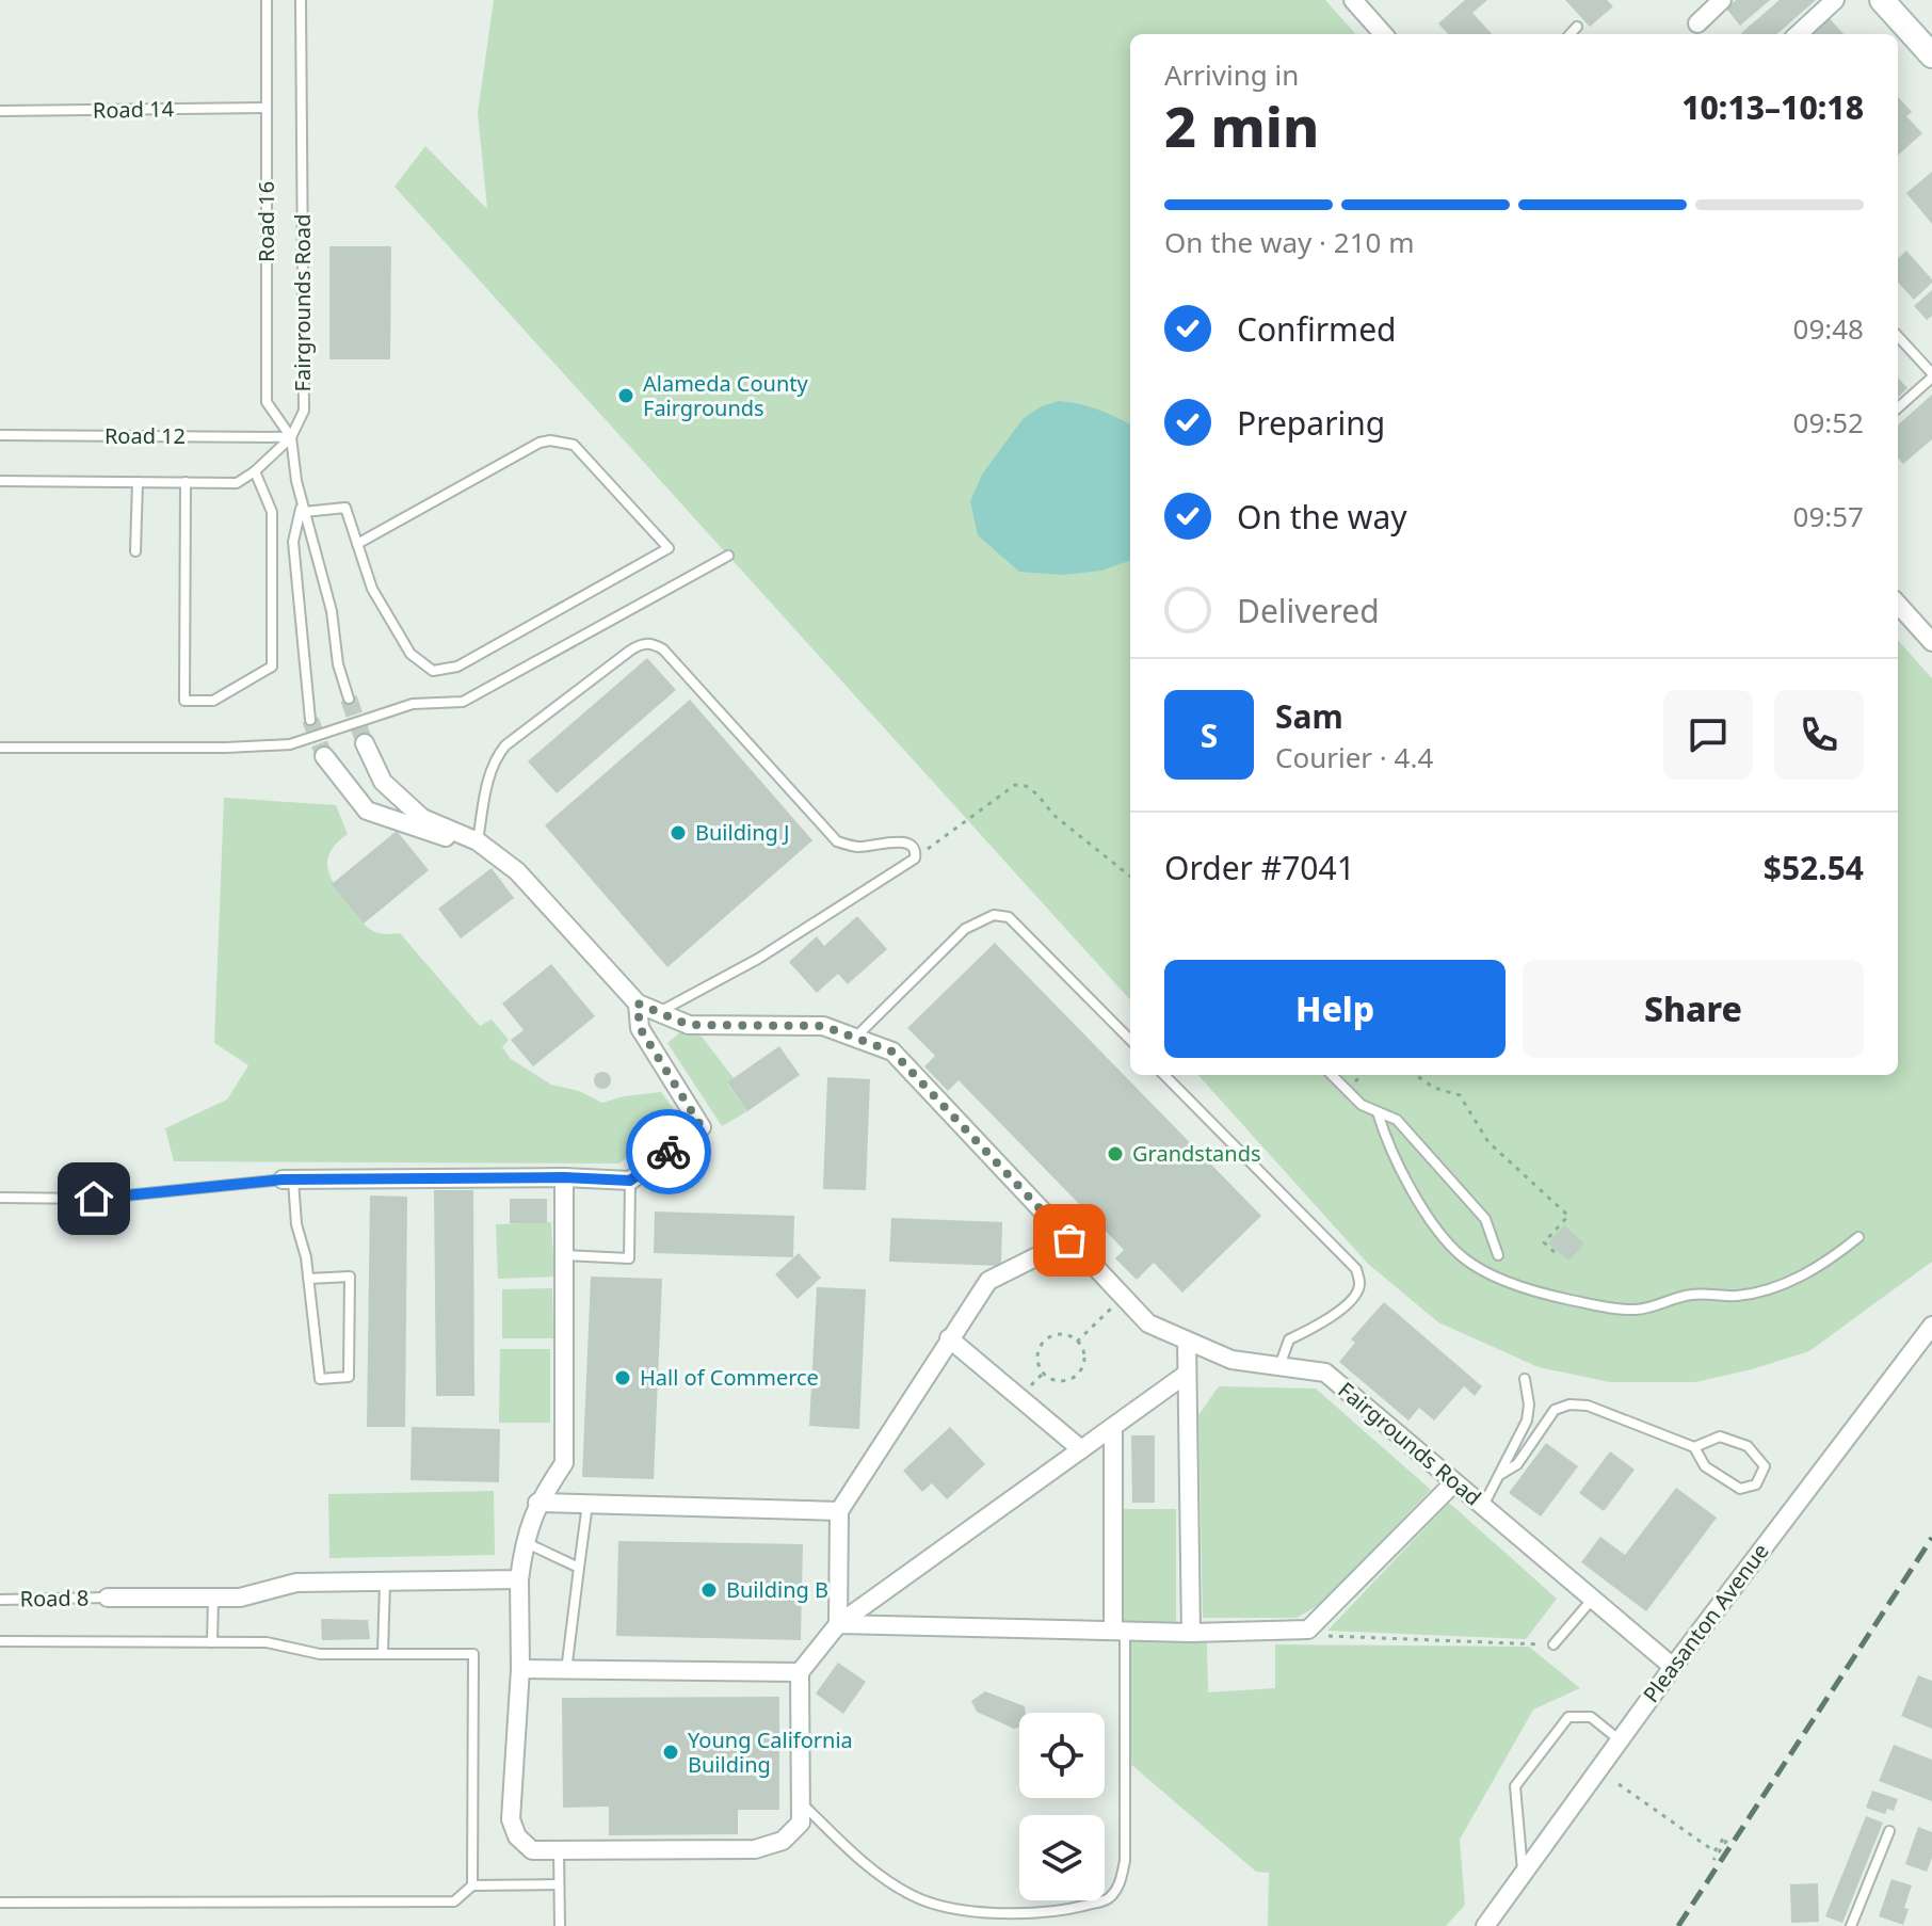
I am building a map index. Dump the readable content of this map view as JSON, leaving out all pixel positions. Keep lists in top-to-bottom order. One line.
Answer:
{"streets":{"street":["Fairgrounds Road","Pleasanton Avenue"],"lane":["Road 14","Road 16","Road 12","Road 8"]},"crossings":[["Road 14","Road 16"],["Road 16","Fairgrounds Road"],["Road 16","Road 12"],["Fairgrounds Road","Road 12"],["Fairgrounds Road","Pleasanton Avenue"]],"places":["Alameda County Fairgrounds","Building J","Grandstands","Hall of Commerce","Building B","Young California Building"],"page":{"heading":["2 min","Arriving in","10:13–10:18"],"panel":["Sam","Courier · 4.4","Order #7041","$52.54"],"bar":"On the way · 210 m","list":[["Confirmed","09:48"],["Preparing","09:52"],["On the way","09:57"],"Delivered"],"round":"S","buttons":["Help","Share"]}}
